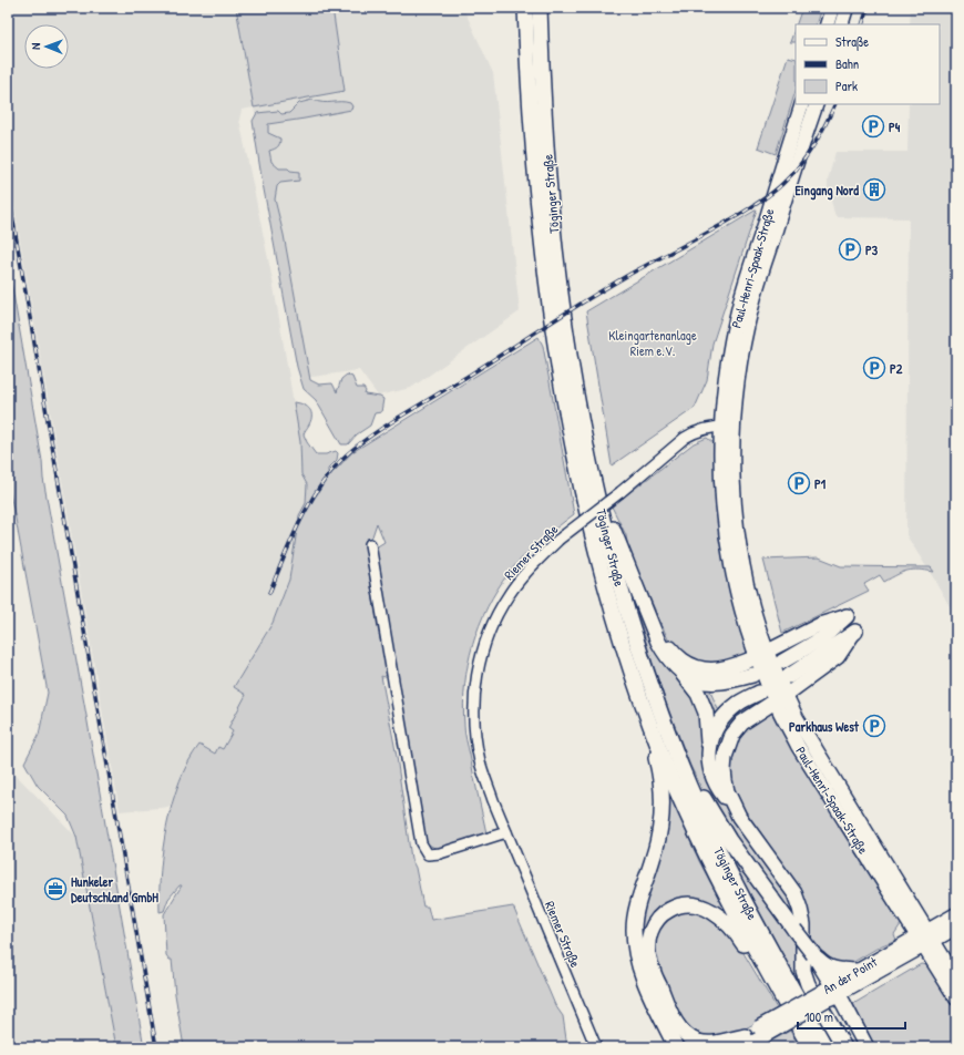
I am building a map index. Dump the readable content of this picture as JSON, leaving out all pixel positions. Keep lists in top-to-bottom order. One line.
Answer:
{"streets":{"highway":["Töginger Straße"],"main road":["Paul-Henri-Spaak-Straße","An der Point"],"street":["Riemer Straße"]},"crossings":[["Paul-Henri-Spaak-Straße","Riemer Straße"],["Paul-Henri-Spaak-Straße","An der Point"]],"parks":["Kleingartenanlage Riem e.V."],"places":{"parking":["P4","P3","P2","P1","Parkhaus West"],"building":["Eingang Nord"],"office":["Hunkeler Deutschland GmbH"]},"legend":["Straße","Bahn","Park"],"scale_bar":"100 m","north":"left"}
